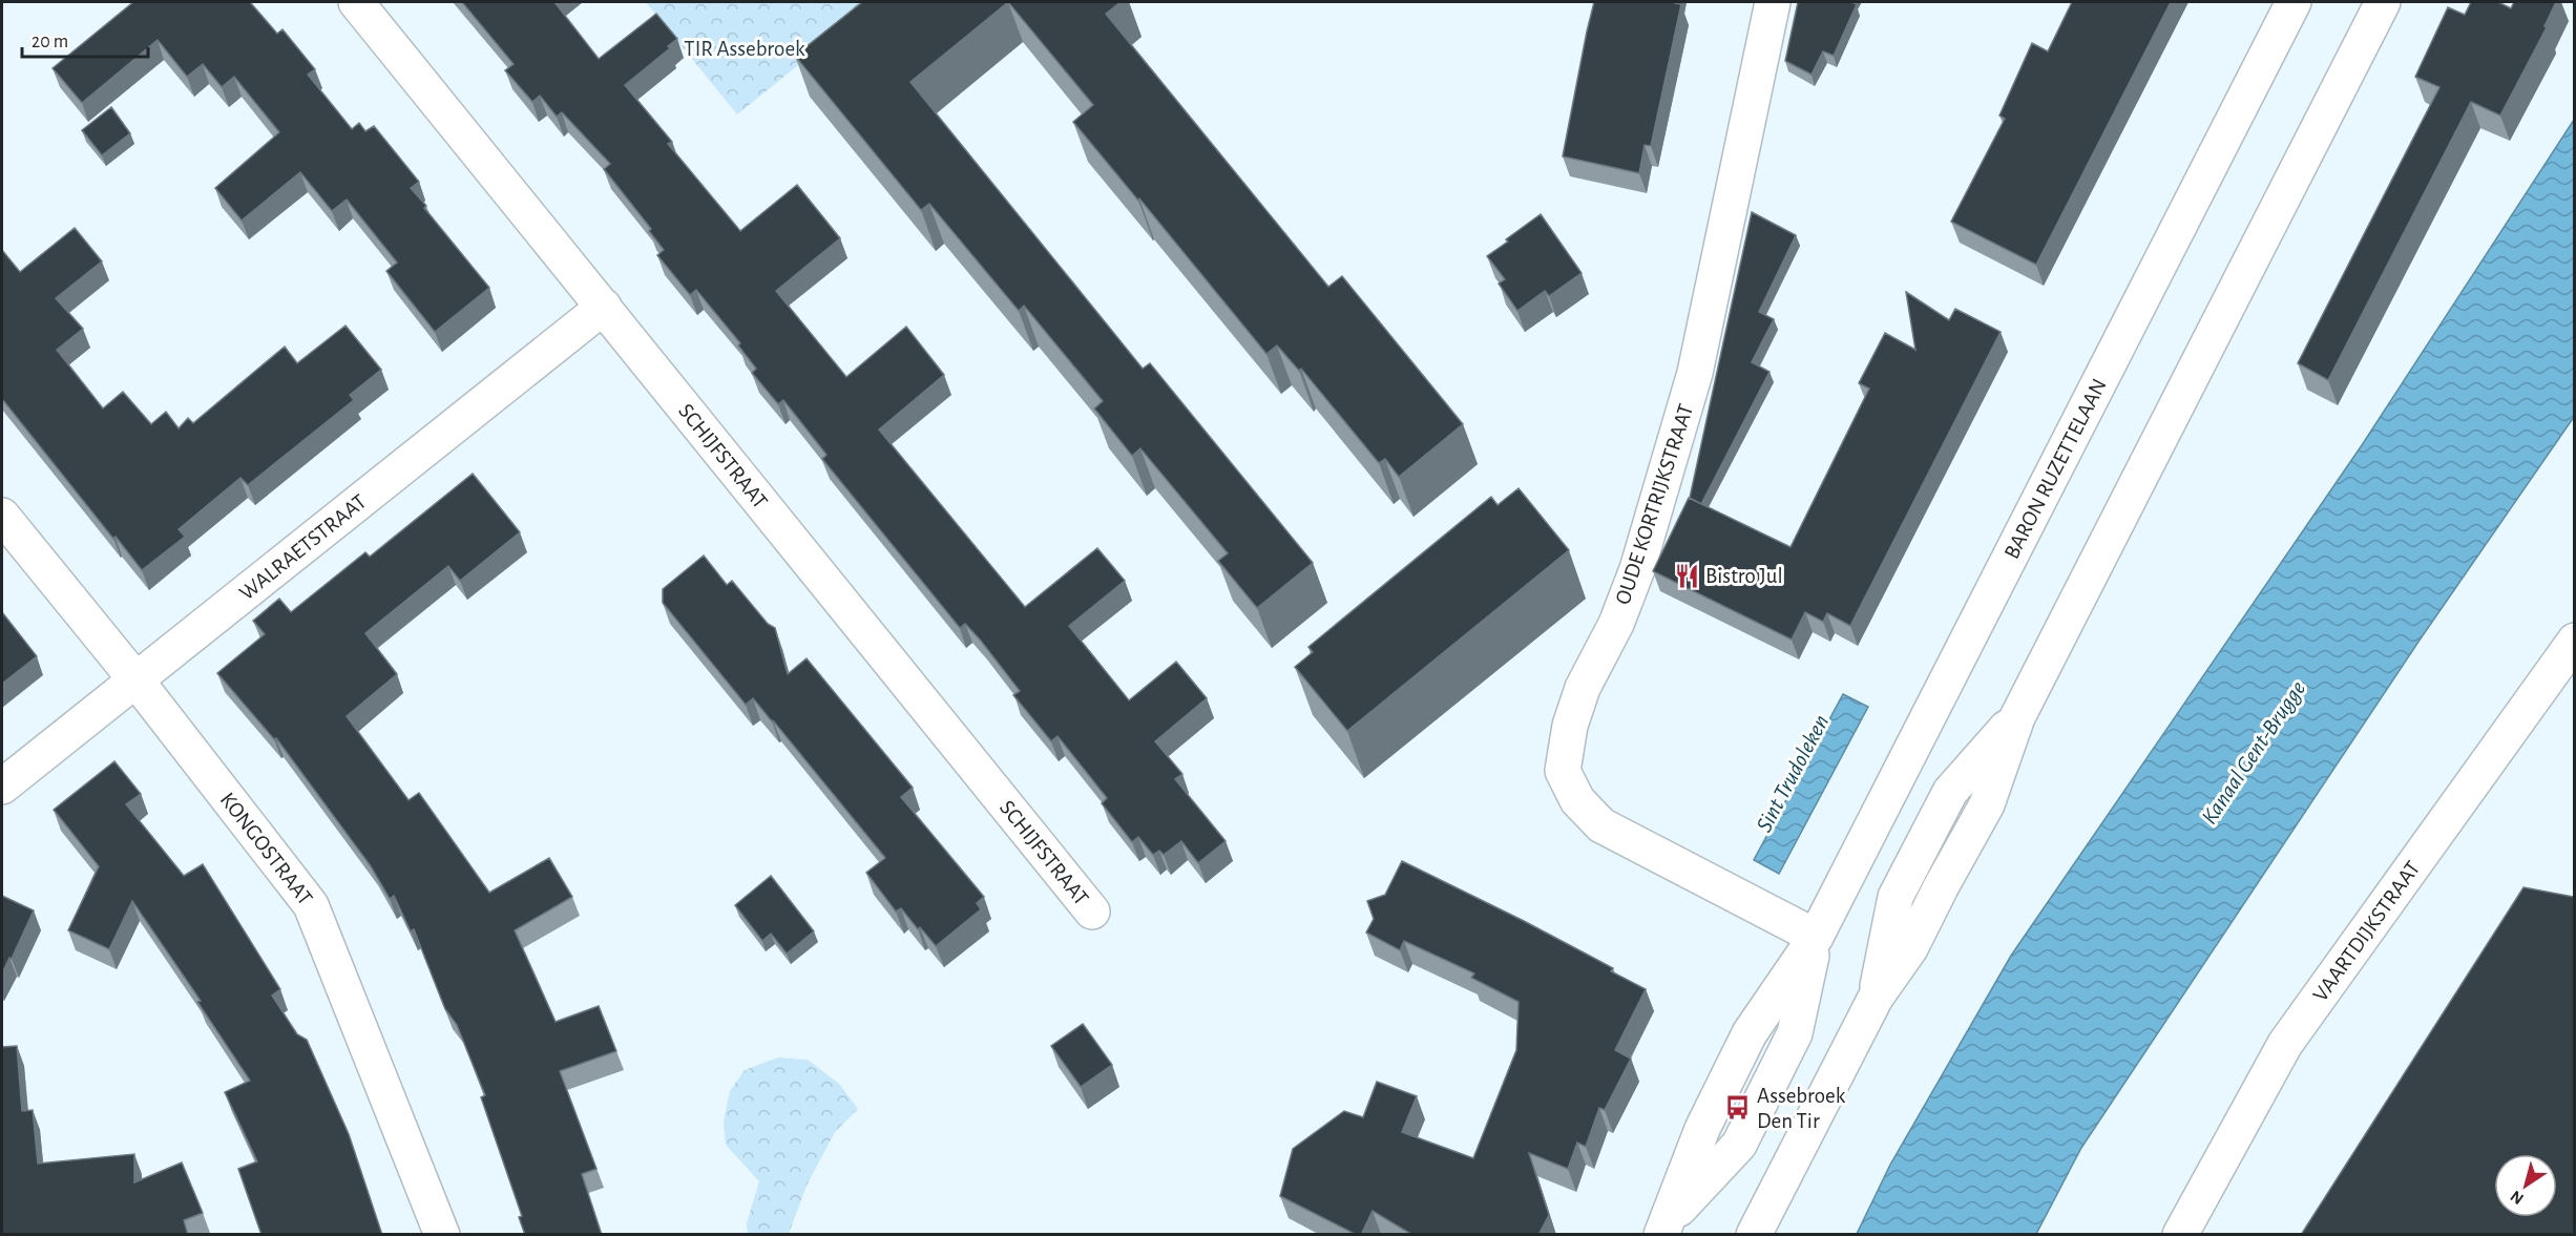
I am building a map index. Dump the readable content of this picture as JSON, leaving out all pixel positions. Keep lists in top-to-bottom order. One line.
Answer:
{"streets":{"street":["SCHIJFSTRAAT","BARON RUZETTELAAN","OUDE KORTRIJKSTRAAT","WALRAETSTRAAT","KONGOSTRAAT","VAARTDIJKSTRAAT"]},"crossings":[["SCHIJFSTRAAT","WALRAETSTRAAT"],["BARON RUZETTELAAN","OUDE KORTRIJKSTRAAT"],["WALRAETSTRAAT","KONGOSTRAAT"]],"water":["Kanaal Gent-Brugge","Sint Trudoleken"],"parks":["TIR Assebroek"],"places":{"restaurant":["Bistro Jul"],"bus stop":["Assebroek Den Tir"]},"scale_bar":"20 m","north":"bottom left"}
